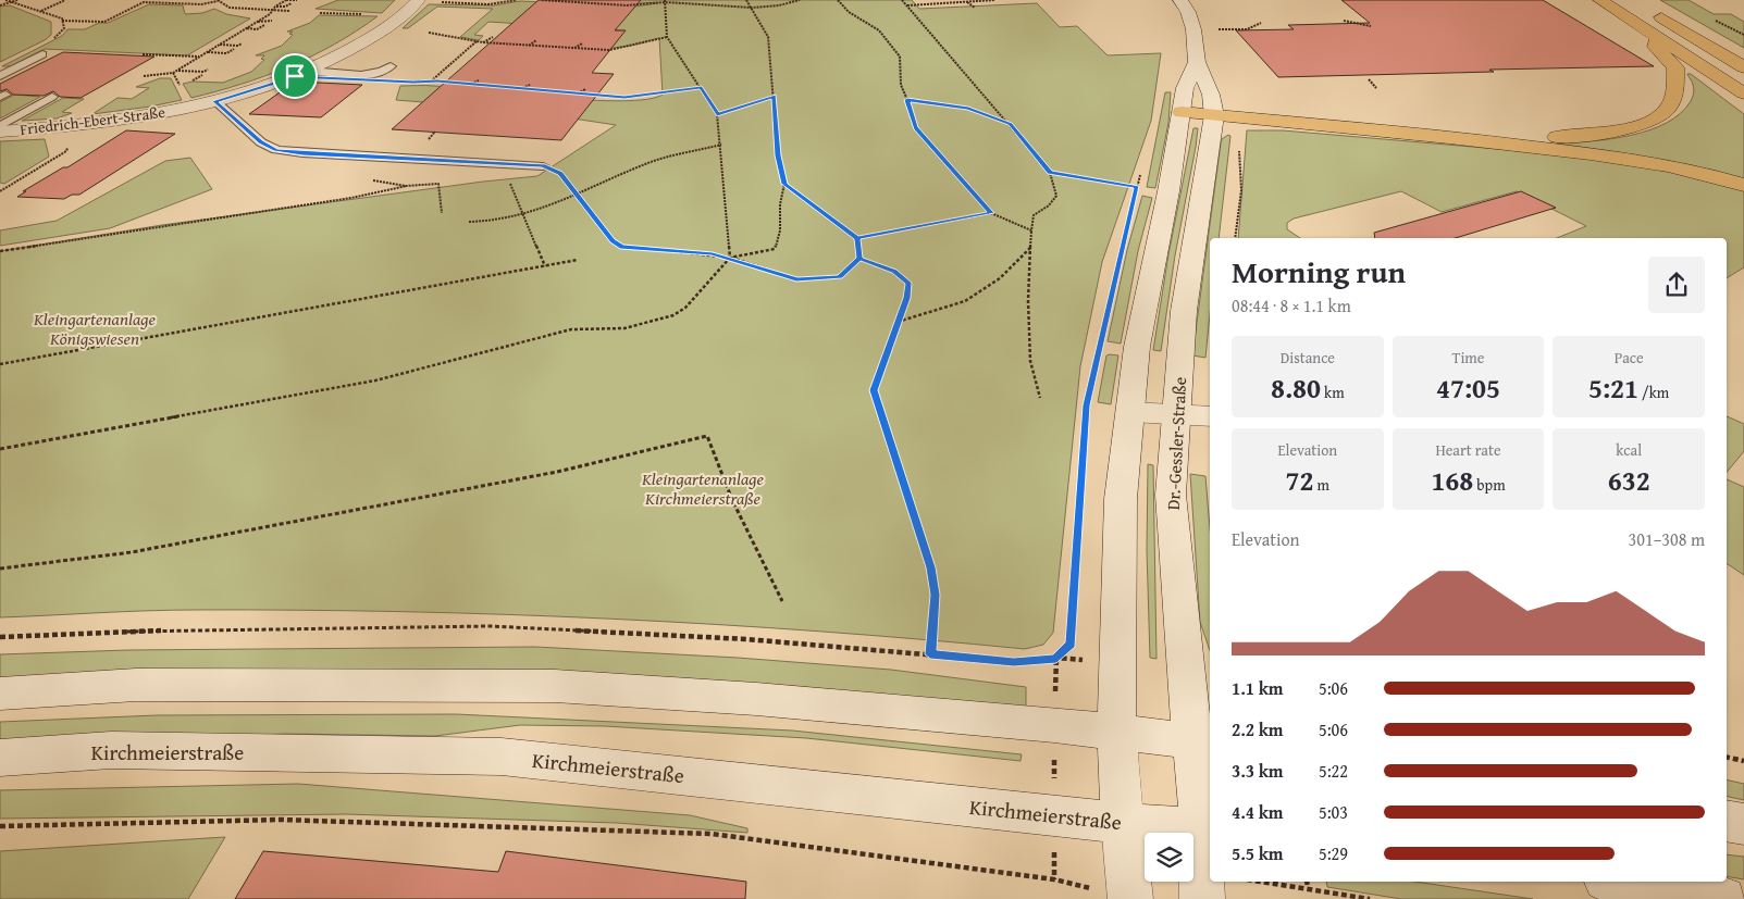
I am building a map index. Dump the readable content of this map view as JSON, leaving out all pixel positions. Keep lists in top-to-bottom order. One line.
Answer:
{"streets":{"main road":["Friedrich-Ebert-Straße","Dr.-Gessler-Straße","Kirchmeierstraße"]},"crossings":[["Dr.-Gessler-Straße","Kirchmeierstraße"]],"parks":["Kleingartenanlage Königswiesen","Kleingartenanlage Kirchmeierstraße"],"page":{"heading":["Morning run","08:44 · 8 × 1.1 km"],"stats":[["Distance","8.80 km"],["Time","47:05"],["Pace","5:21 /km"],["Elevation","72 m"],["Heart rate","168 bpm"],["kcal","632"]],"chart":["Elevation","301–308 m"],"list":[{"name":"1.1 km","note":"5:06"},{"name":"2.2 km","note":"5:06"},{"name":"3.3 km","note":"5:22"},{"name":"4.4 km","note":"5:03"},{"name":"5.5 km","note":"5:29"}]}}
